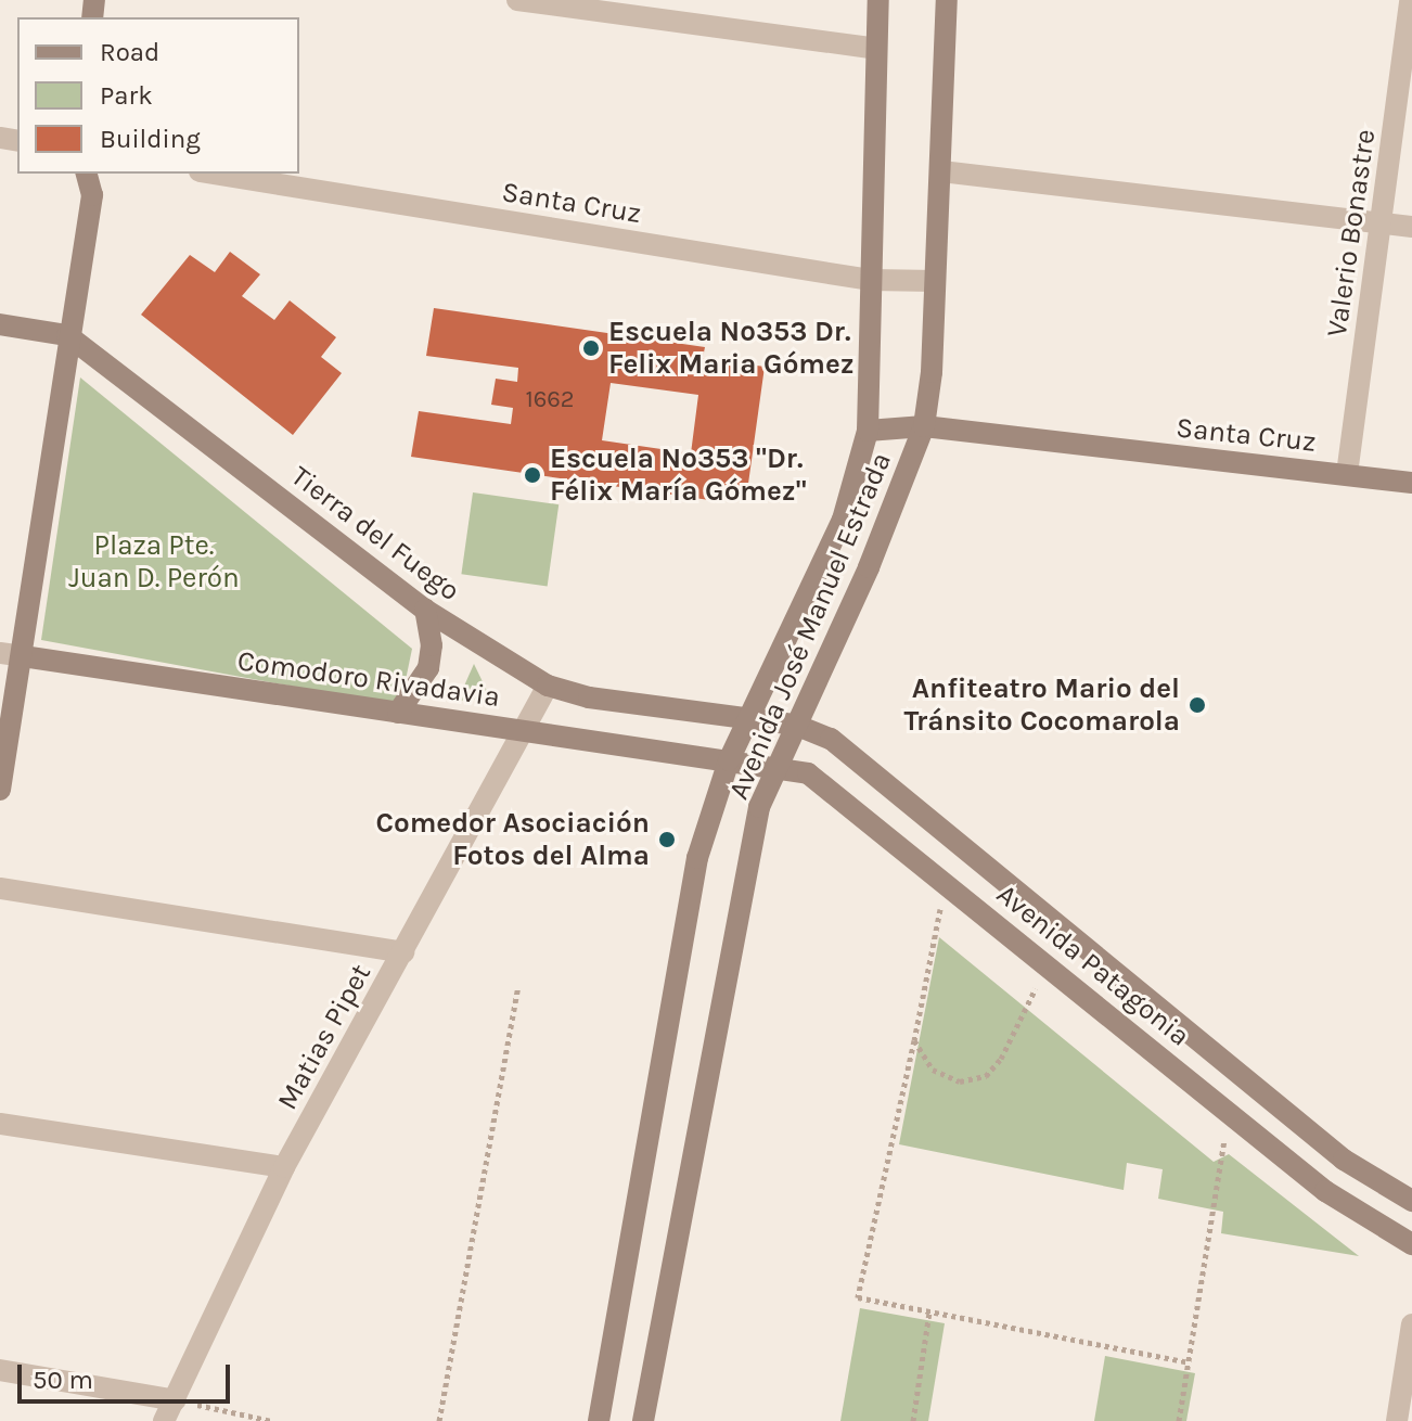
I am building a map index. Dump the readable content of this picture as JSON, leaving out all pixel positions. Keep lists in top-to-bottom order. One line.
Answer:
{"streets":{"main road":["Santa Cruz","Tierra del Fuego","Avenida José Manuel Estrada","Comodoro Rivadavia","Avenida Patagonia"],"street":["Valerio Bonastre","Matias Pipet"]},"crossings":[["Santa Cruz","Valerio Bonastre"],["Santa Cruz","Avenida José Manuel Estrada"],["Tierra del Fuego","Avenida José Manuel Estrada"],["Tierra del Fuego","Avenida Patagonia"],["Tierra del Fuego","Matias Pipet"],["Avenida José Manuel Estrada","Comodoro Rivadavia"],["Avenida José Manuel Estrada","Avenida Patagonia"],["Comodoro Rivadavia","Avenida Patagonia"],["Comodoro Rivadavia","Matias Pipet"]],"parks":["Plaza Pte. Juan D. Perón"],"places":["Escuela Nº353 Dr. Felix Maria Gómez","Escuela Nº353 \"Dr. Félix María Gómez\"","Anfiteatro Mario del Tránsito Cocomarola","Comedor Asociación Fotos del Alma"],"house_numbers":["1662"],"legend":["Road","Park","Building"],"scale_bar":"50 m"}
